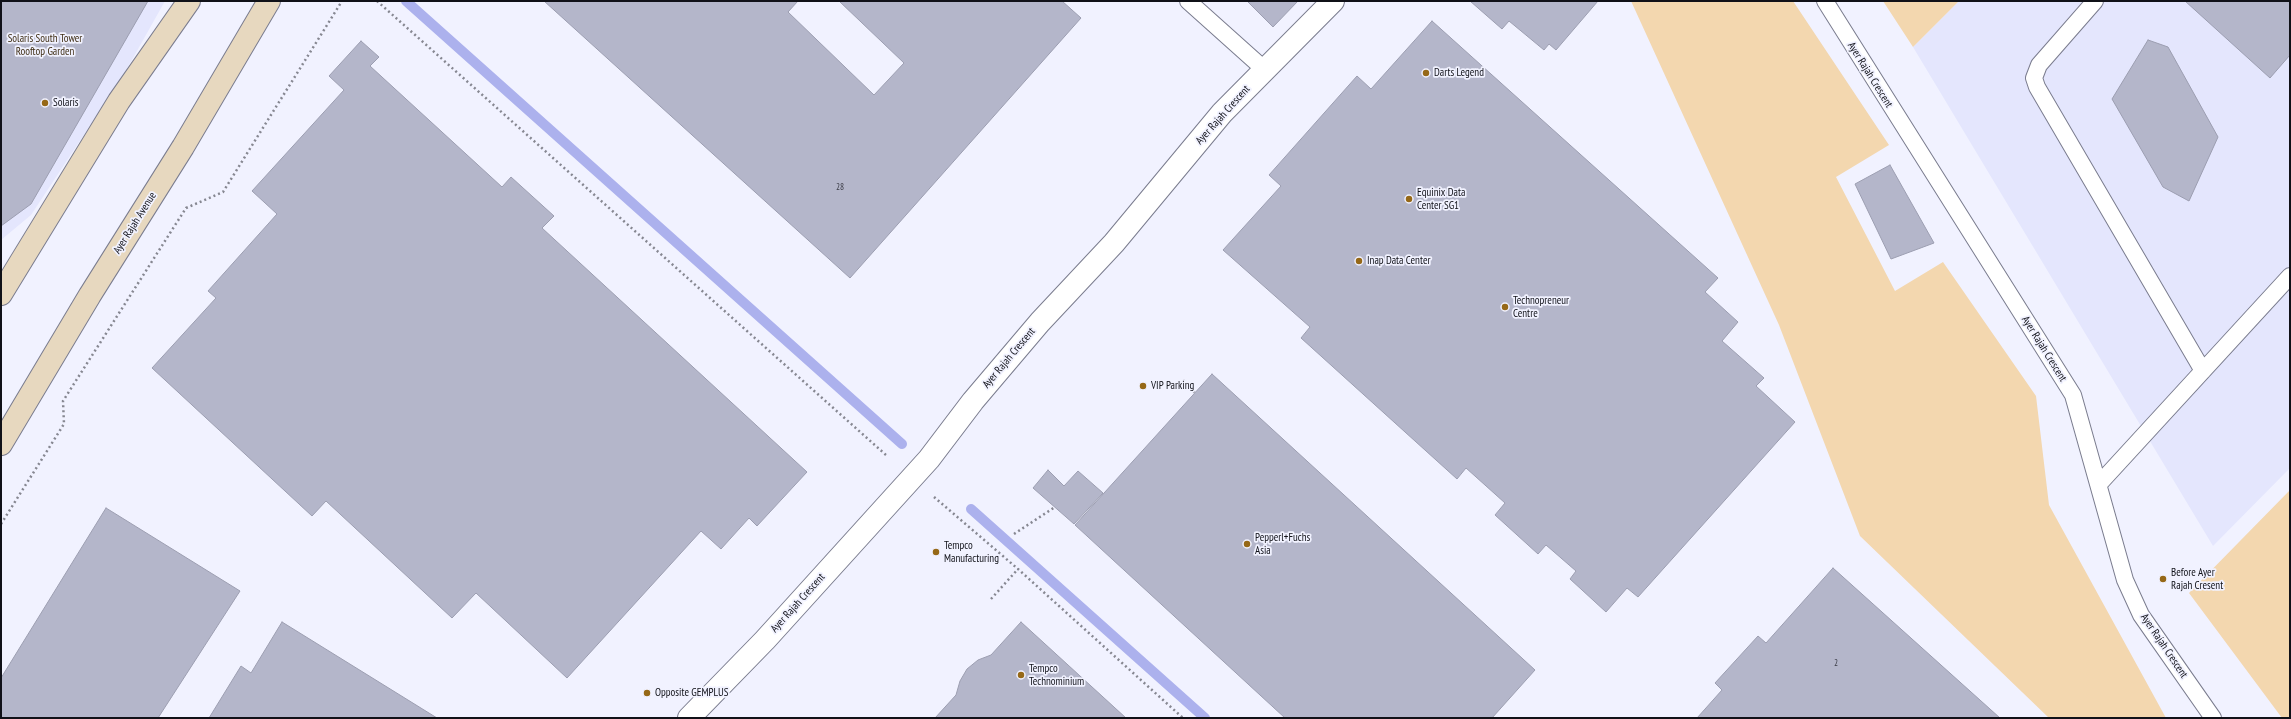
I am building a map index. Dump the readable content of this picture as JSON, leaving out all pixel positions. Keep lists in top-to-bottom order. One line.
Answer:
{"streets":{"street":["Ayer Rajah Crescent","Ayer Rajah Avenue"]},"parks":["Solaris South Tower Rooftop Garden"],"places":["Darts Legend","Solaris","Equinix Data Center SG1","Inap Data Center","Technopreneur Centre","VIP Parking","Pepperl+Fuchs Asia","Tempco Manufacturing","Before Ayer Rajah Cresent","Tempco Technominium","Opposite GEMPLUS"],"house_numbers":["28","2"]}
